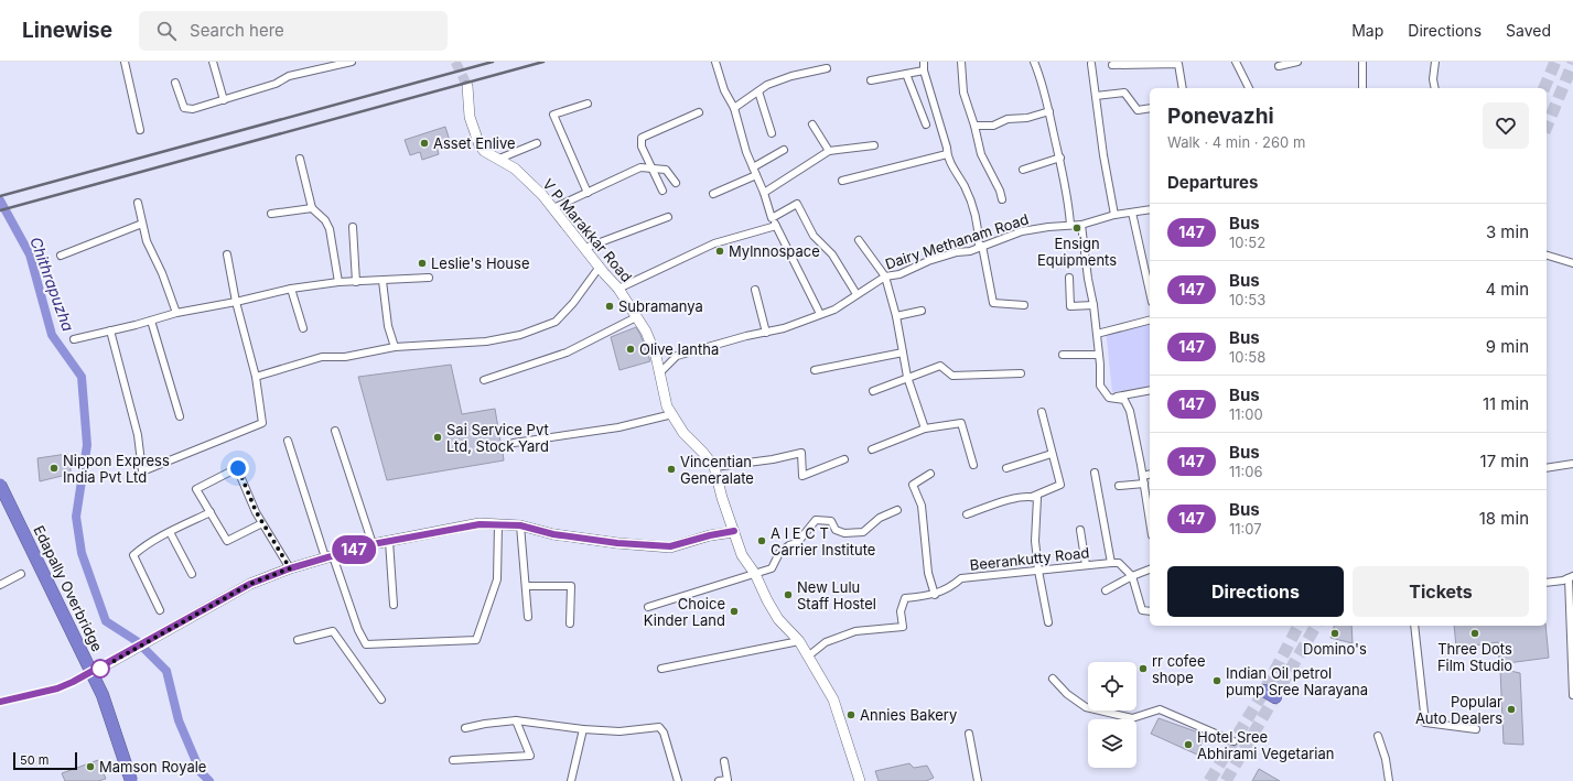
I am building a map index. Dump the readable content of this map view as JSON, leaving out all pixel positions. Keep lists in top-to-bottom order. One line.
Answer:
{"streets":{"highway":["Edapally Overbridge"],"street":["V P Marakkar Road","Dairy Methanam Road","Beerankutty Road"]},"crossings":[["V P Marakkar Road","Dairy Methanam Road"],["V P Marakkar Road","Beerankutty Road"]],"water":["Chithrapuzha"],"places":["Asset Enlive","Ensign Equipments","Mylnnospace","Leslie's House","Subramanya","Olive Iantha","Sai Service Pvt Ltd, Stock Yard","Nippon Express India Pvt Ltd","Vincentian Generalate","A I E C T Carrier Institute","New Lulu Staff Hostel","Choice Kinder Land","Domino's","Three Dots Film Studio","rr cofee shope","Indian Oil petrol pump Sree Narayana","Popular Auto Dealers","Annies Bakery","Hotel Sree Abhirami Vegetarian","Mamson Royale"],"lines":["bus line 147"],"scale_bar":"50 m","page":{"header":"Linewise","search":"Search here","nav":["Map","Directions","Saved"],"on_map":"147","heading":[["Ponevazhi","Walk · 4 min · 260 m"],"Departures"],"list":[{"mark":"147","name":"Bus","note":"10:52","value":"3 min"},{"mark":"147","name":"Bus","note":"10:53","value":"4 min"},{"mark":"147","name":"Bus","note":"10:58","value":"9 min"},{"mark":"147","name":"Bus","note":"11:00","value":"11 min"},{"mark":"147","name":"Bus","note":"11:06","value":"17 min"},{"mark":"147","name":"Bus","note":"11:07","value":"18 min"}],"buttons":["Directions","Tickets"],"scale":"50 m"}}
